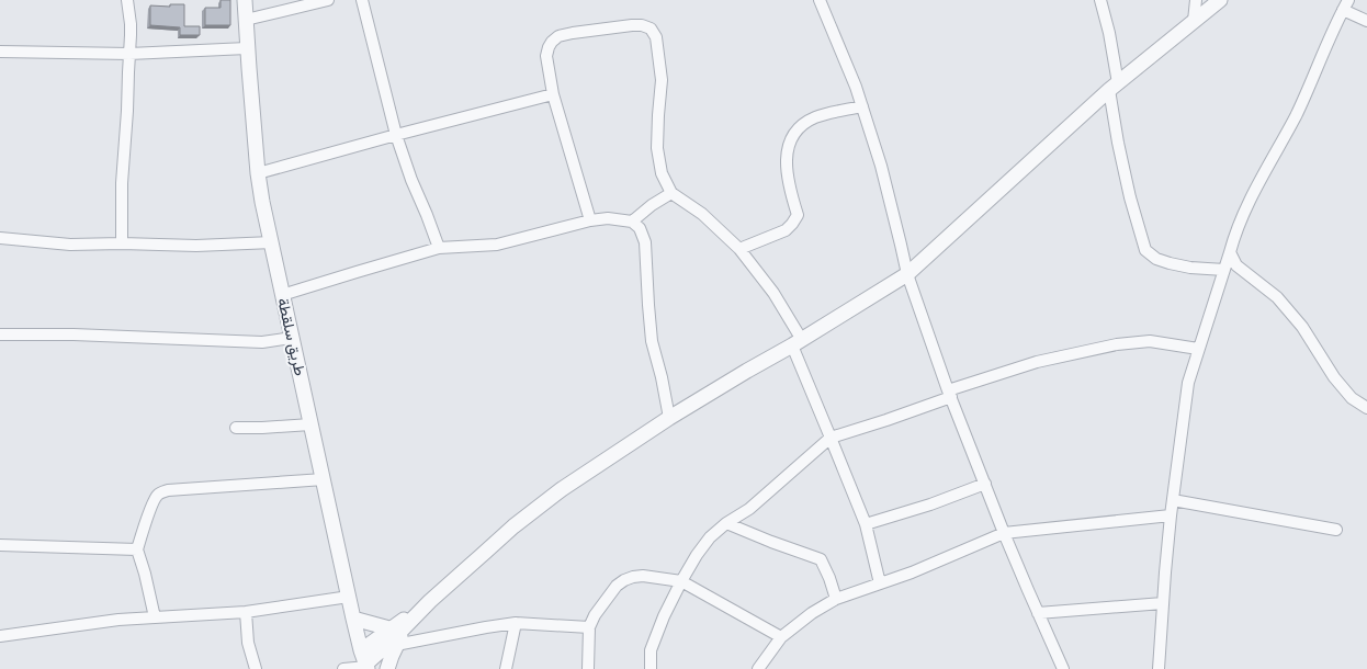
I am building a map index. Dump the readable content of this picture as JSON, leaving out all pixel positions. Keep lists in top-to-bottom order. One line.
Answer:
{"streets":{"street":["طريق سلقطة"]}}
